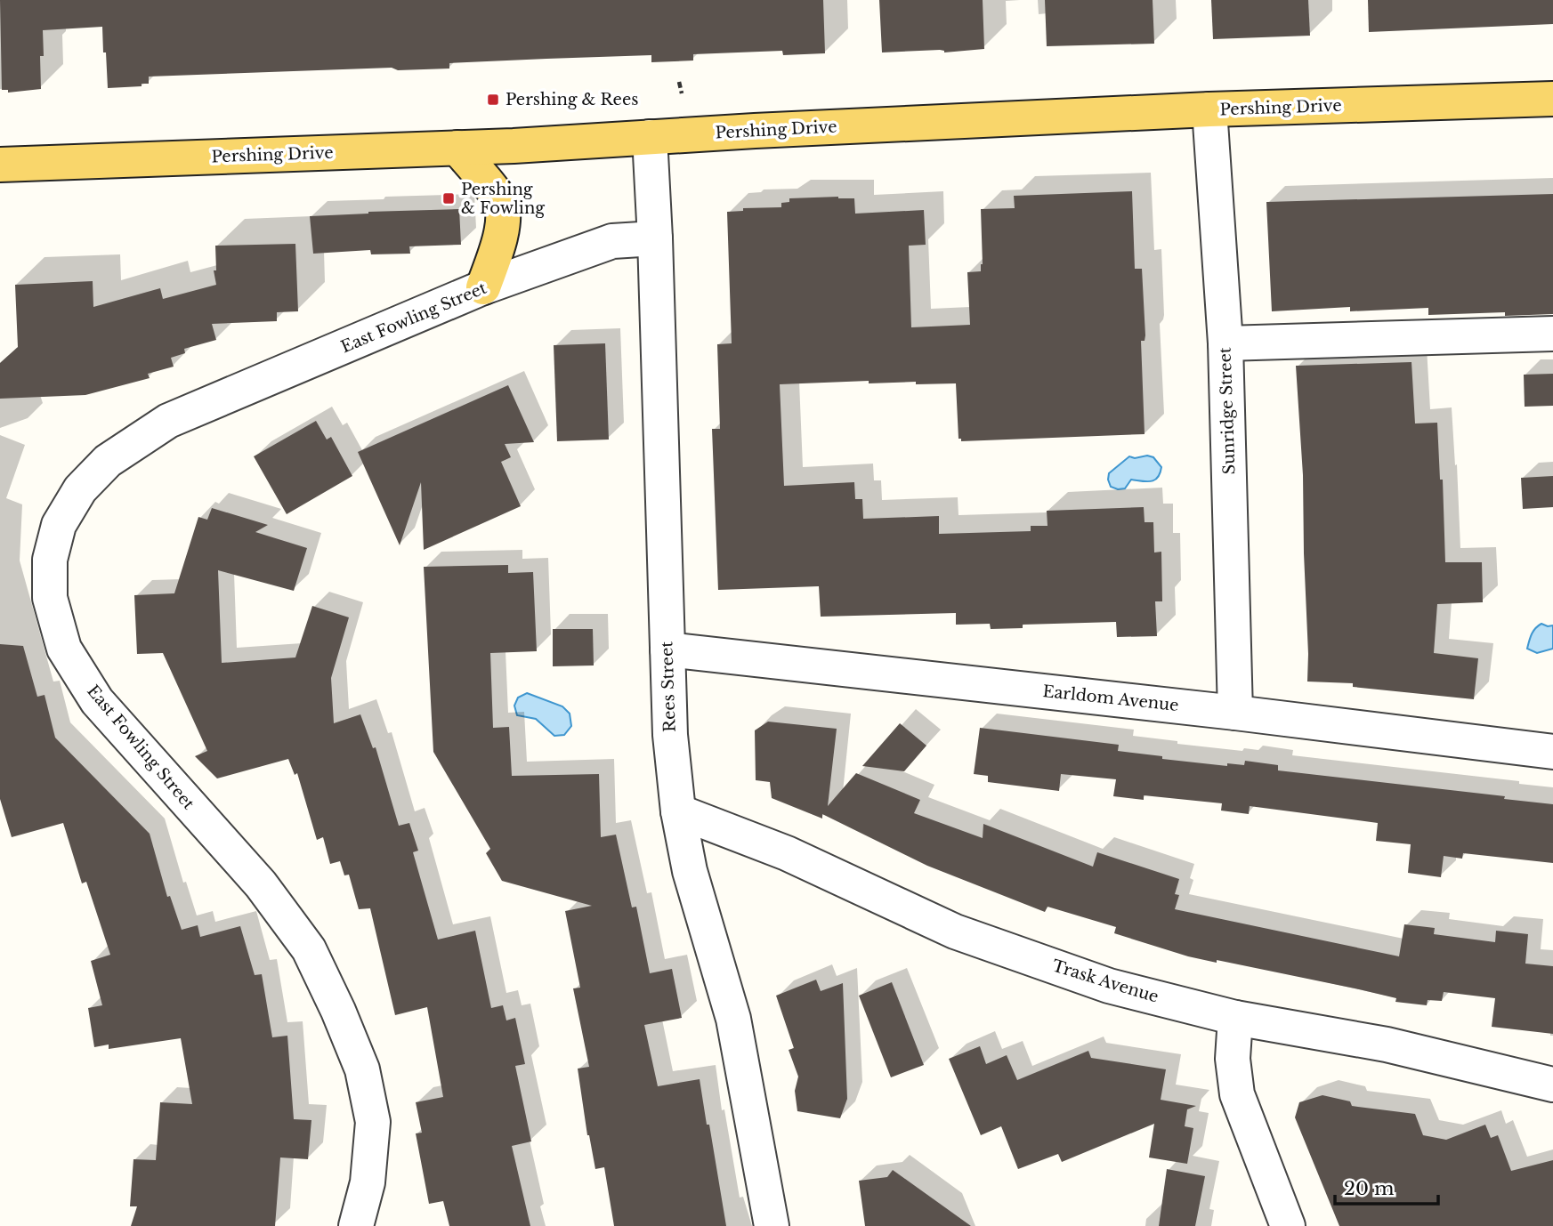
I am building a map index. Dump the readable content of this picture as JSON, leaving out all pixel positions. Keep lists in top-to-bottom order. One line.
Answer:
{"streets":{"main road":["Pershing Drive"],"street":["East Fowling Street","Sunridge Street","Rees Street","Earldom Avenue","Trask Avenue"]},"crossings":[["Pershing Drive","Sunridge Street"],["Pershing Drive","Rees Street"],["East Fowling Street","Rees Street"],["Sunridge Street","Earldom Avenue"],["Rees Street","Earldom Avenue"],["Rees Street","Trask Avenue"]],"places":{"transit":["Pershing & Rees","Pershing & Fowling"]},"scale_bar":"20 m"}
